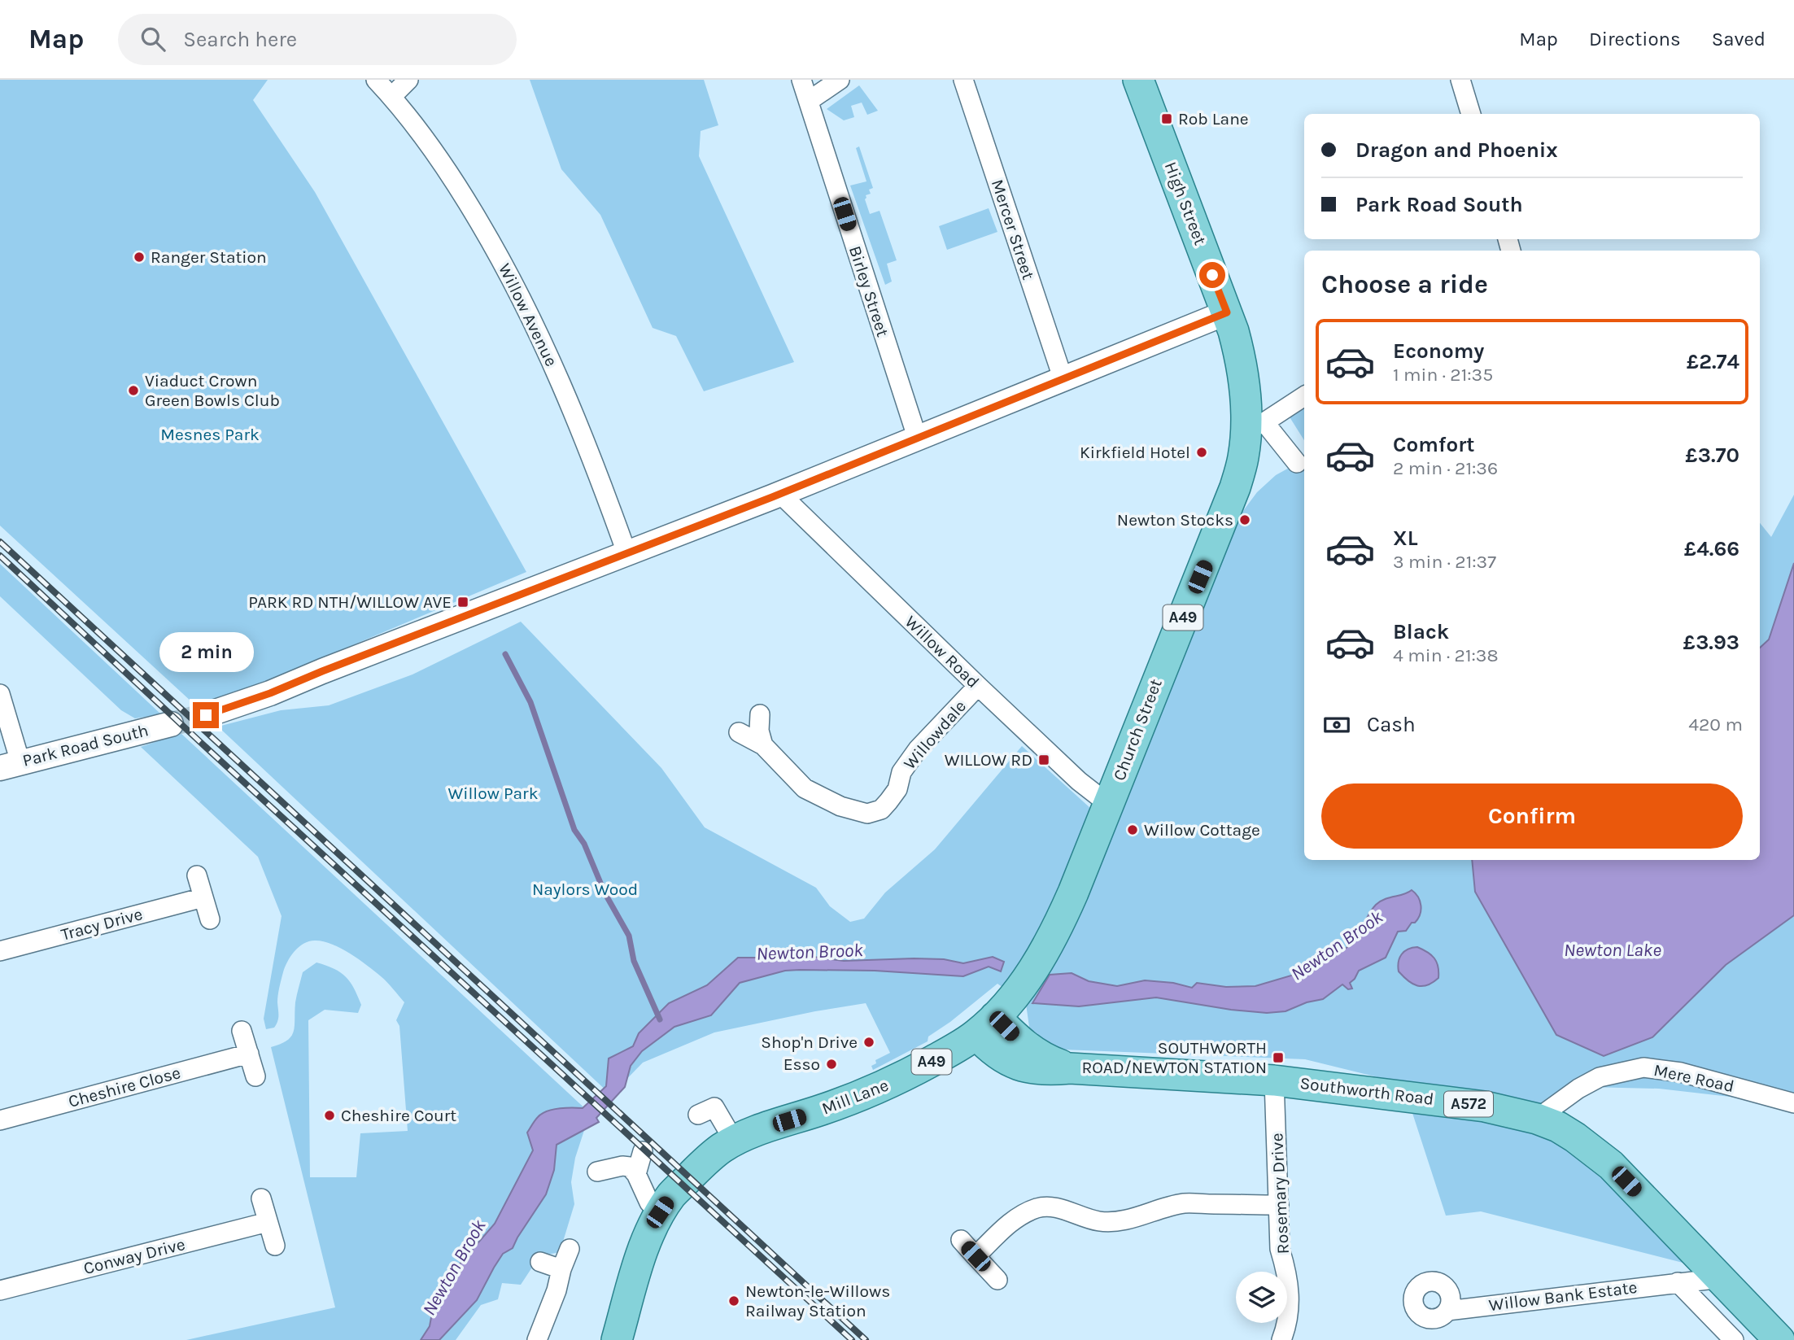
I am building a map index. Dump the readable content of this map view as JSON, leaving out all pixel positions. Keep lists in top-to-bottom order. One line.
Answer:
{"streets":{"main road":["High Street","A49","Church Street","Southworth Road","Mill Lane","A572"],"street":["Mercer Street","Birley Street","Willow Avenue","Willow Road","Willowdale","Park Road South","Tracy Drive","Mere Road","Cheshire Close","Rosemary Drive","Conway Drive","Willow Bank Estate"]},"crossings":[["High Street","Church Street"],["Willow Road","Church Street"],["Willow Road","Willowdale"],["Church Street","Southworth Road"],["Church Street","Mill Lane"],["Mere Road","Southworth Road"],["Southworth Road","Mill Lane"],["Southworth Road","Rosemary Drive"],["Southworth Road","Willow Bank Estate"]],"water":["Newton Brook","Newton Lake"],"parks":["Mesnes Park","Willow Park","Naylors Wood"],"places":{"transit":["Rob Lane","PARK RD NTH/WILLOW AVE","WILLOW RD","SOUTHWORTH ROAD/NEWTON STATION"],"other":["Ranger Station","Viaduct Crown Green Bowls Club","Kirkfield Hotel","Newton Stocks","Willow Cottage","Shop'n Drive","Esso","Cheshire Court","Newton-le-Willows Railway Station"]},"page":{"header":"Map","search":"Search here","nav":["Map","Directions","Saved"],"banner":["Dragon and Phoenix","Park Road South"],"heading":"Choose a ride","list":[{"name":"Economy","note":"1 min · 21:35","value":"£2.74"},{"name":"Comfort","note":"2 min · 21:36","value":"£3.70"},{"name":"XL","note":"3 min · 21:37","value":"£4.66"},{"name":"Black","note":"4 min · 21:38","value":"£3.93"}],"bubble":"2 min","pay":["Cash","420 m"],"buttons":"Confirm"}}
